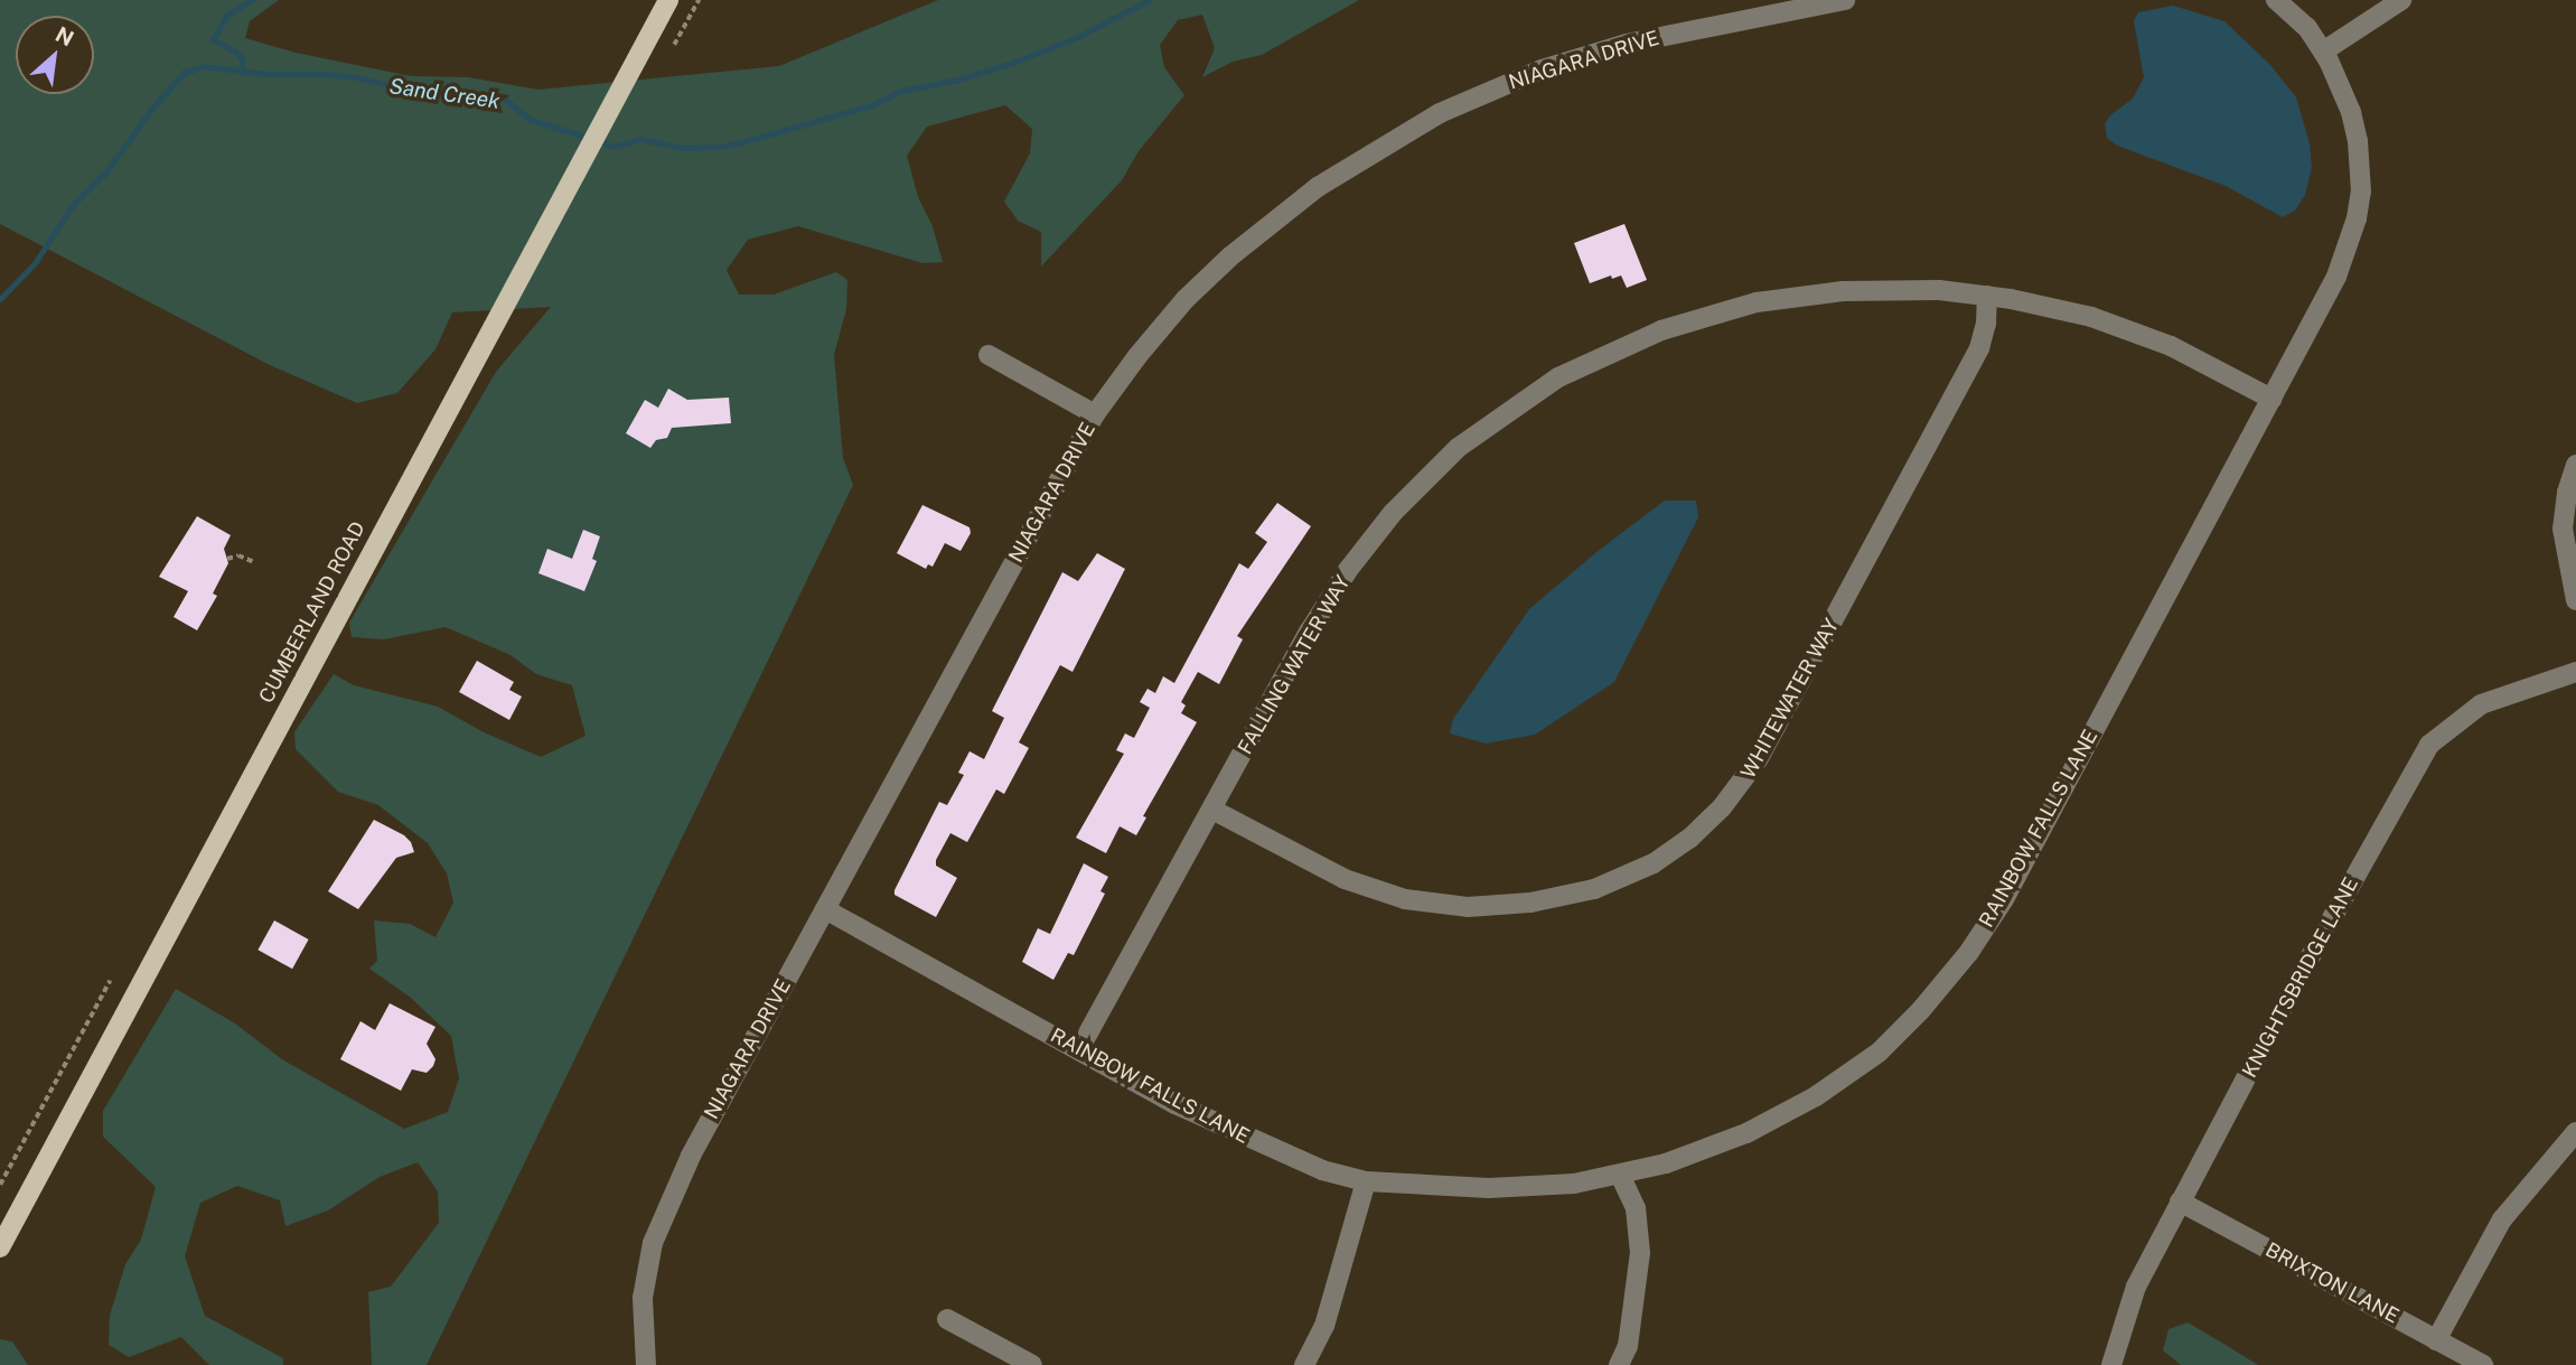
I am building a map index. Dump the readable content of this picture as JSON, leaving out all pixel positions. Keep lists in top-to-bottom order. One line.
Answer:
{"streets":{"main road":["CUMBERLAND ROAD"],"street":["NIAGARA DRIVE","FALLING WATER WAY","WHITEWATER WAY","RAINBOW FALLS LANE","KNIGHTSBRIDGE LANE","BRIXTON LANE"]},"crossings":[["NIAGARA DRIVE","RAINBOW FALLS LANE"],["FALLING WATER WAY","WHITEWATER WAY"],["FALLING WATER WAY","RAINBOW FALLS LANE"],["KNIGHTSBRIDGE LANE","BRIXTON LANE"]],"water":["Sand Creek"],"north":"top right"}
